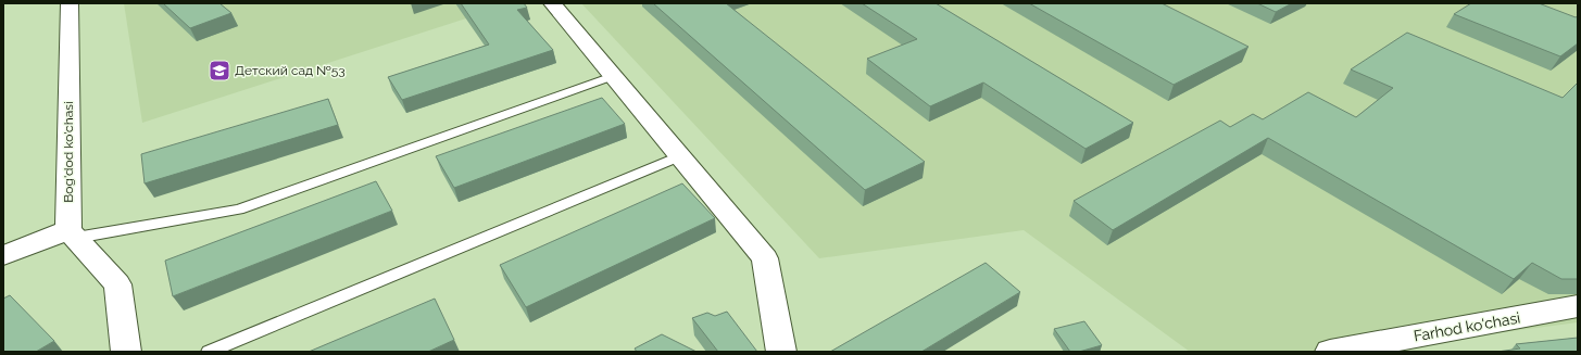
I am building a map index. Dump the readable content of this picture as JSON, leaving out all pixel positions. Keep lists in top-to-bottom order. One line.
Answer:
{"streets":{"street":["Bog'dod ko'chasi","Farhod ko'chasi"]},"places":{"school or university":["Детский сад №53"]}}
